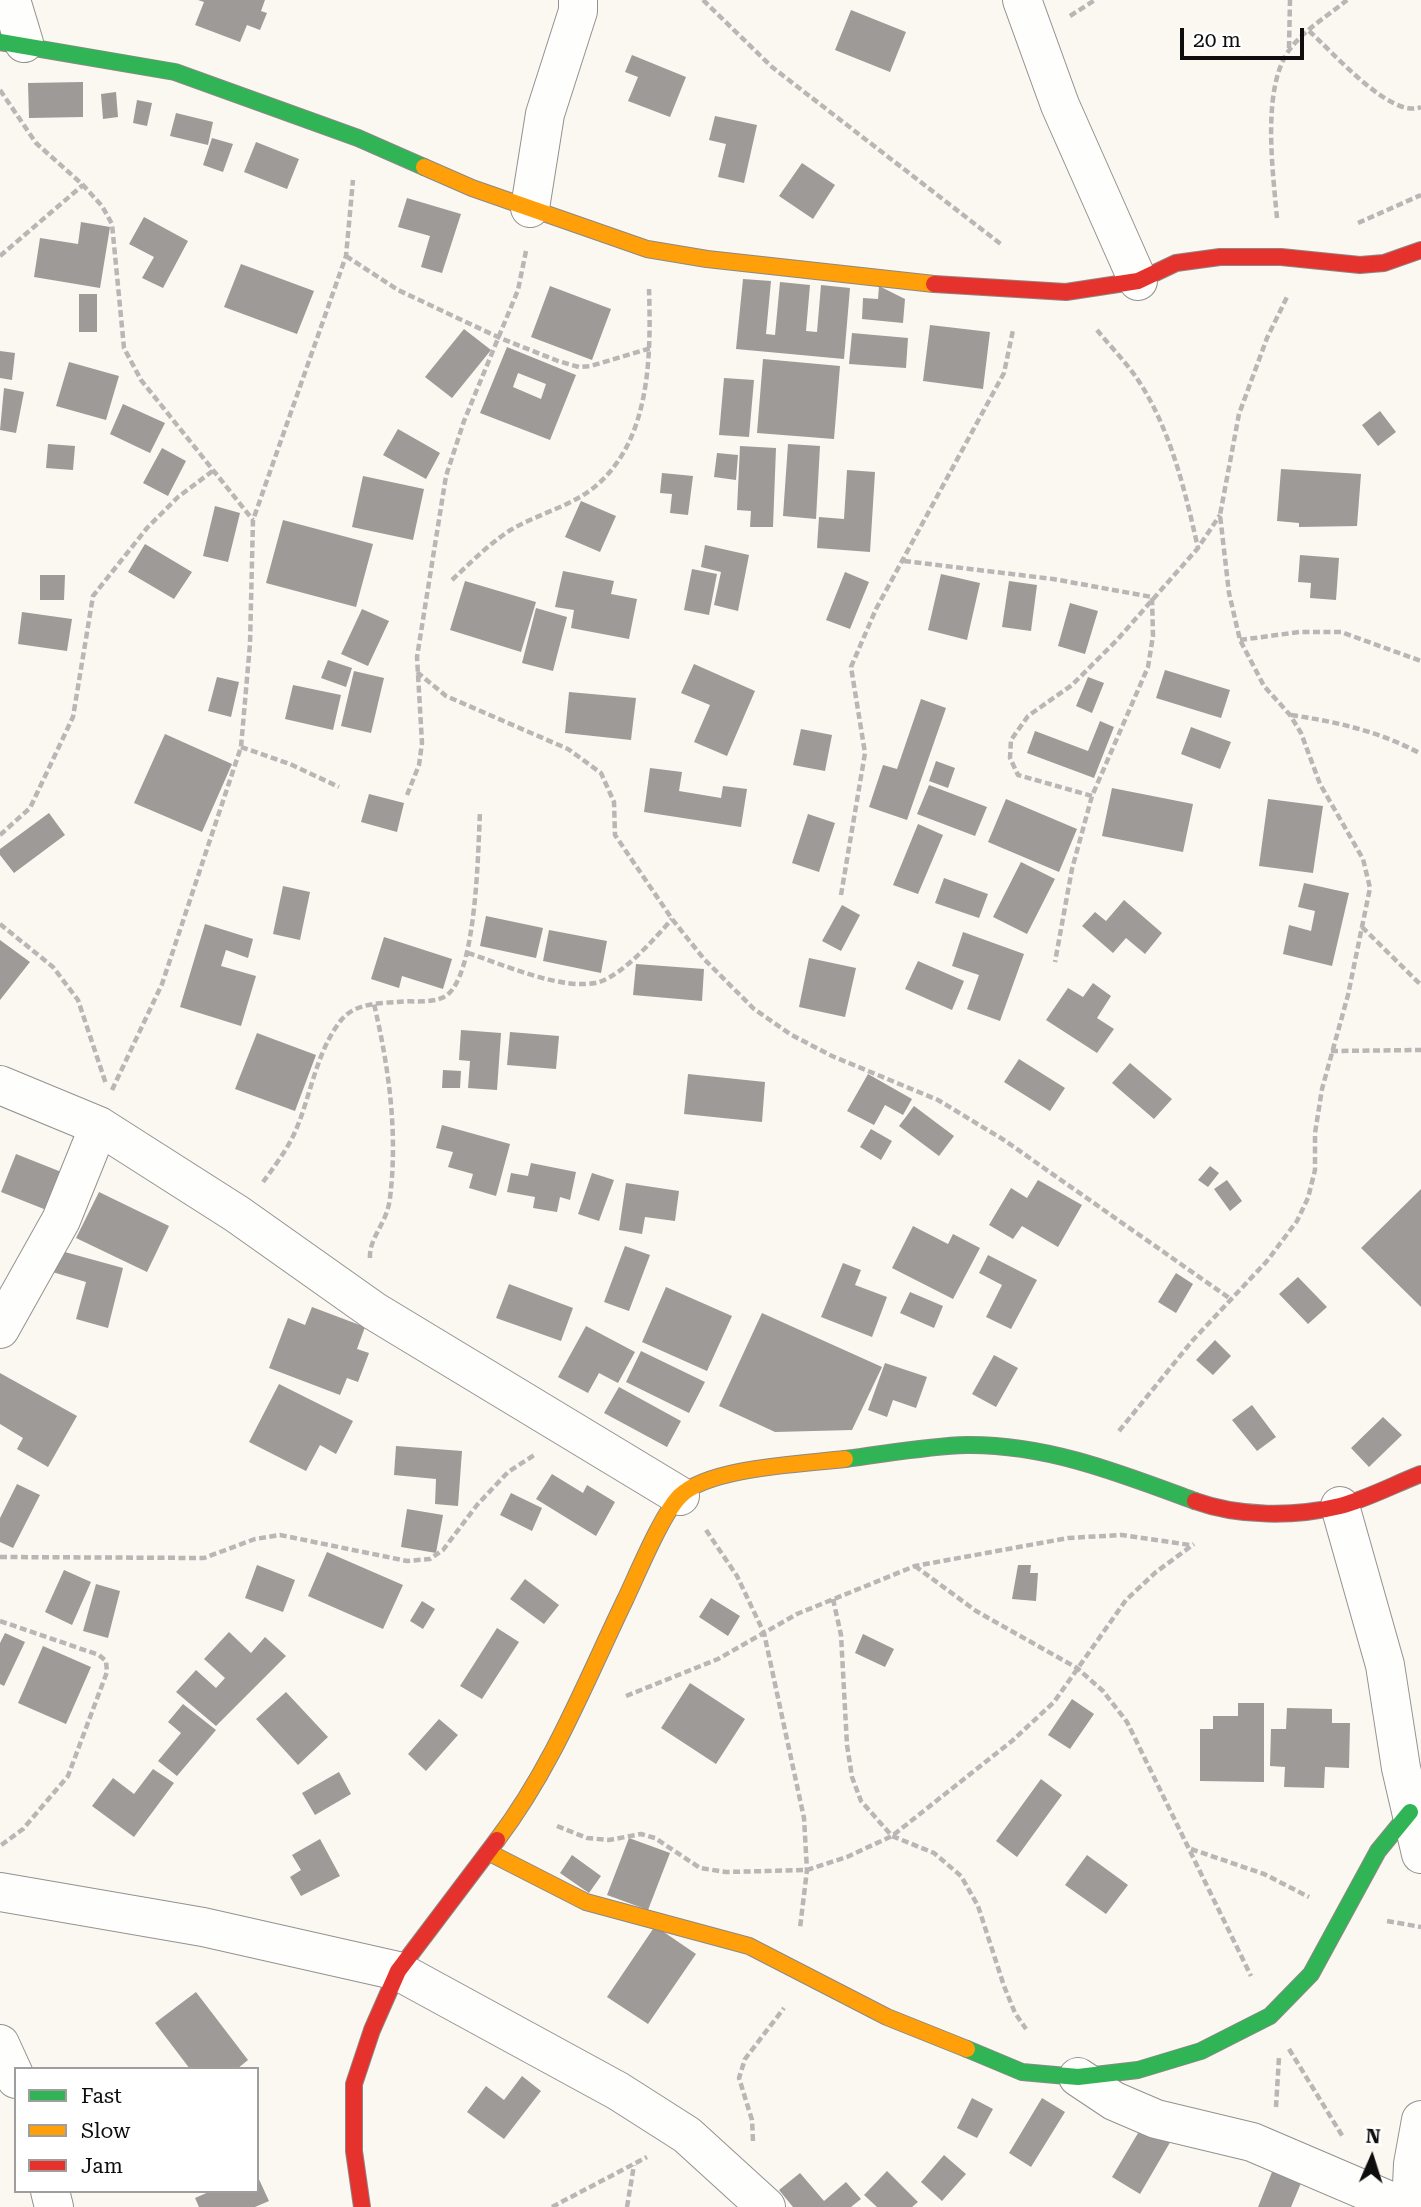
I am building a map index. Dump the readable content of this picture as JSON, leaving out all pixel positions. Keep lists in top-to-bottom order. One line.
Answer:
{"legend":["Fast","Slow","Jam"],"scale_bar":"20 m","north":"top"}
